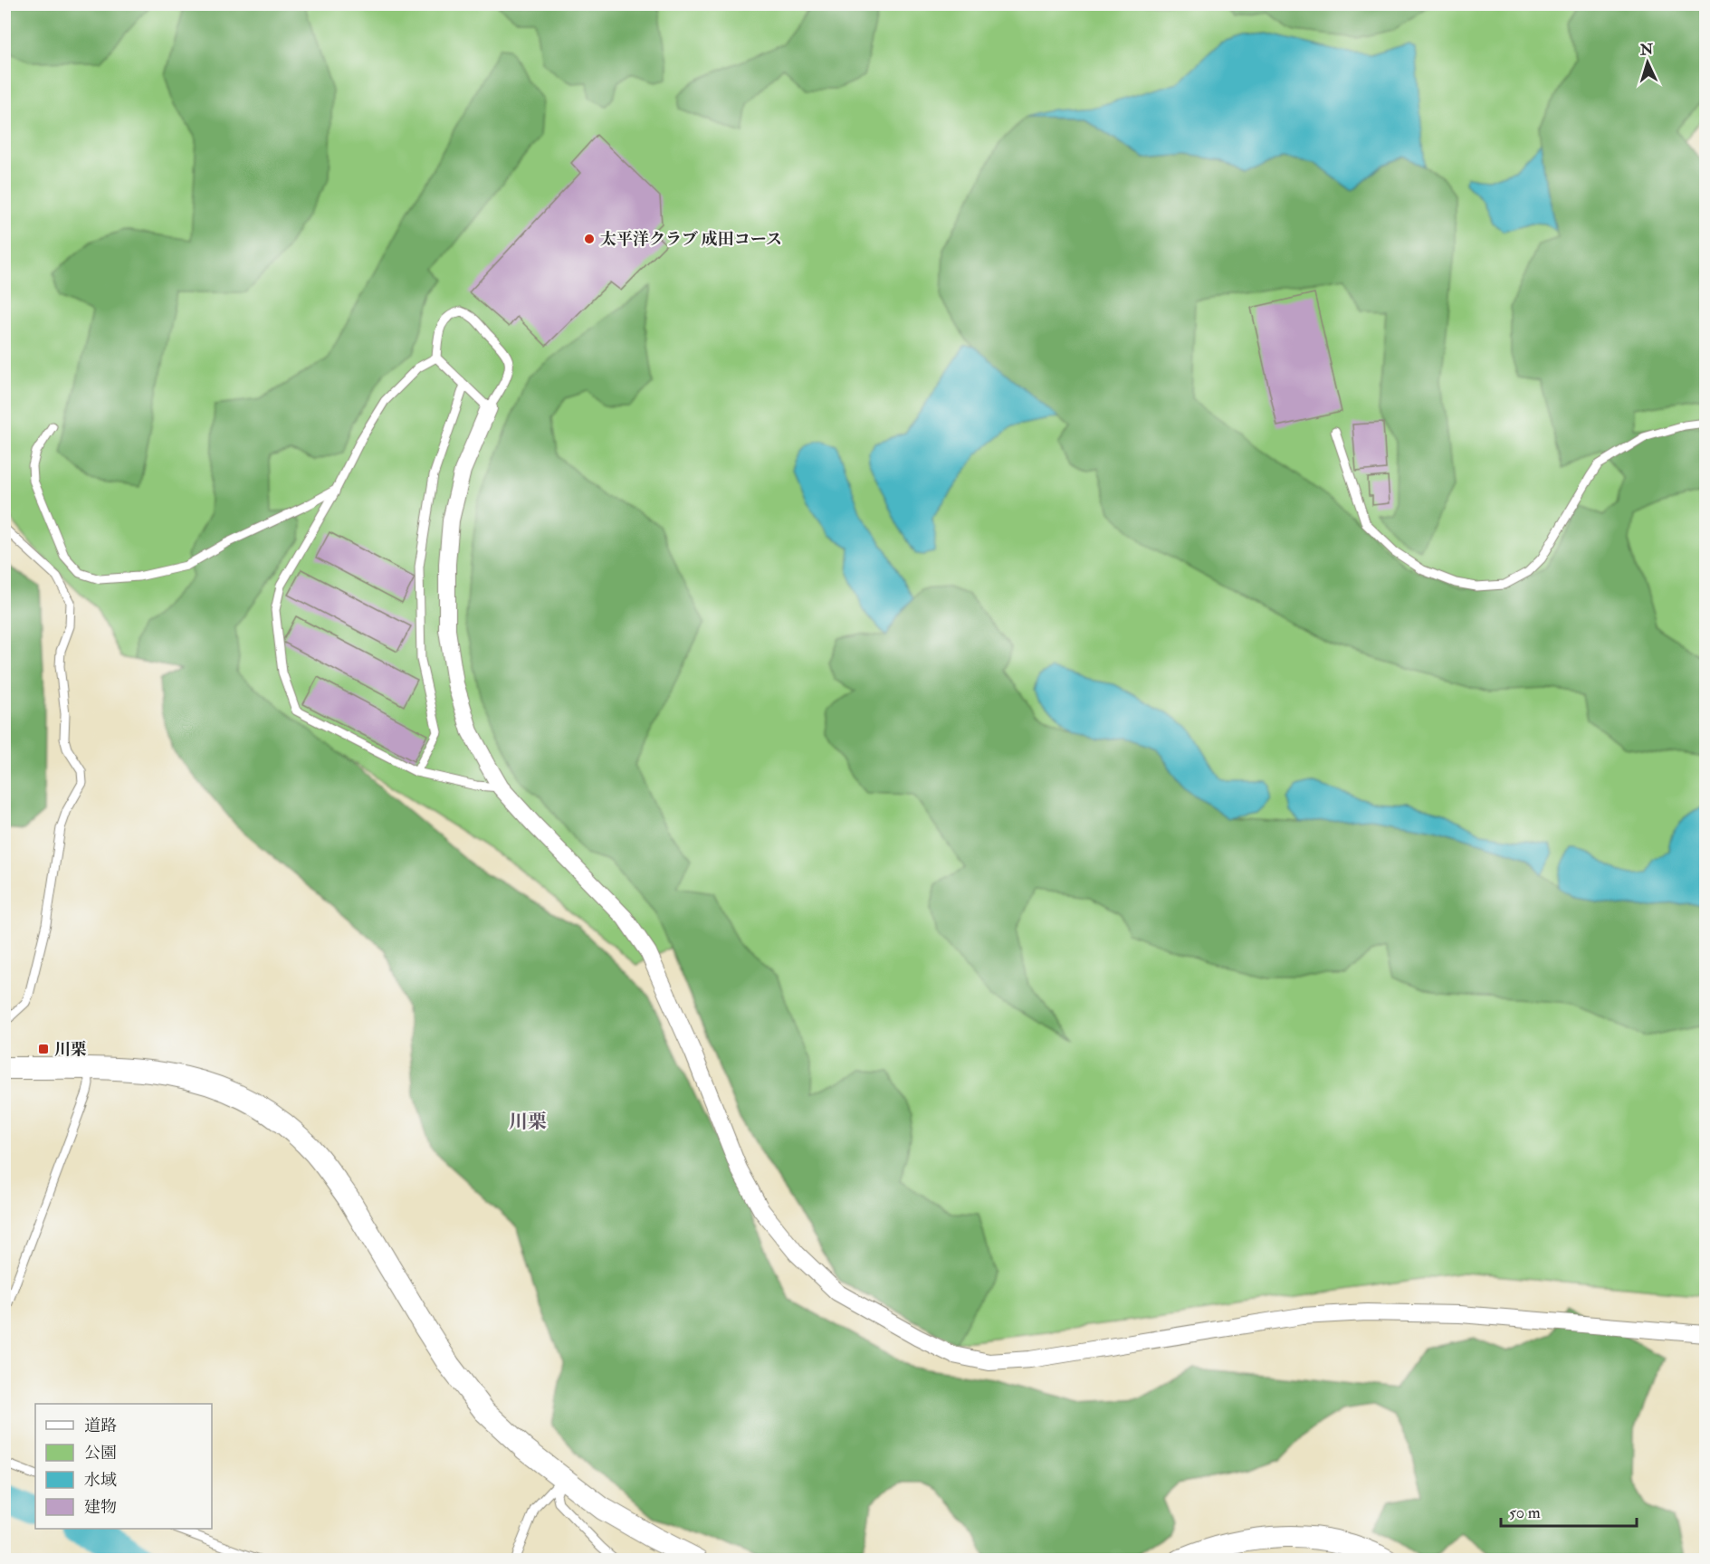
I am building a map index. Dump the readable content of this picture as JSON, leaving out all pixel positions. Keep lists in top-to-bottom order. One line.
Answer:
{"districts":["川栗"],"places":{"other":["太平洋クラブ 成田コース"],"transit":["川栗"]},"legend":["道路","公園","水域","建物"],"scale_bar":"50 m","north":"top"}
